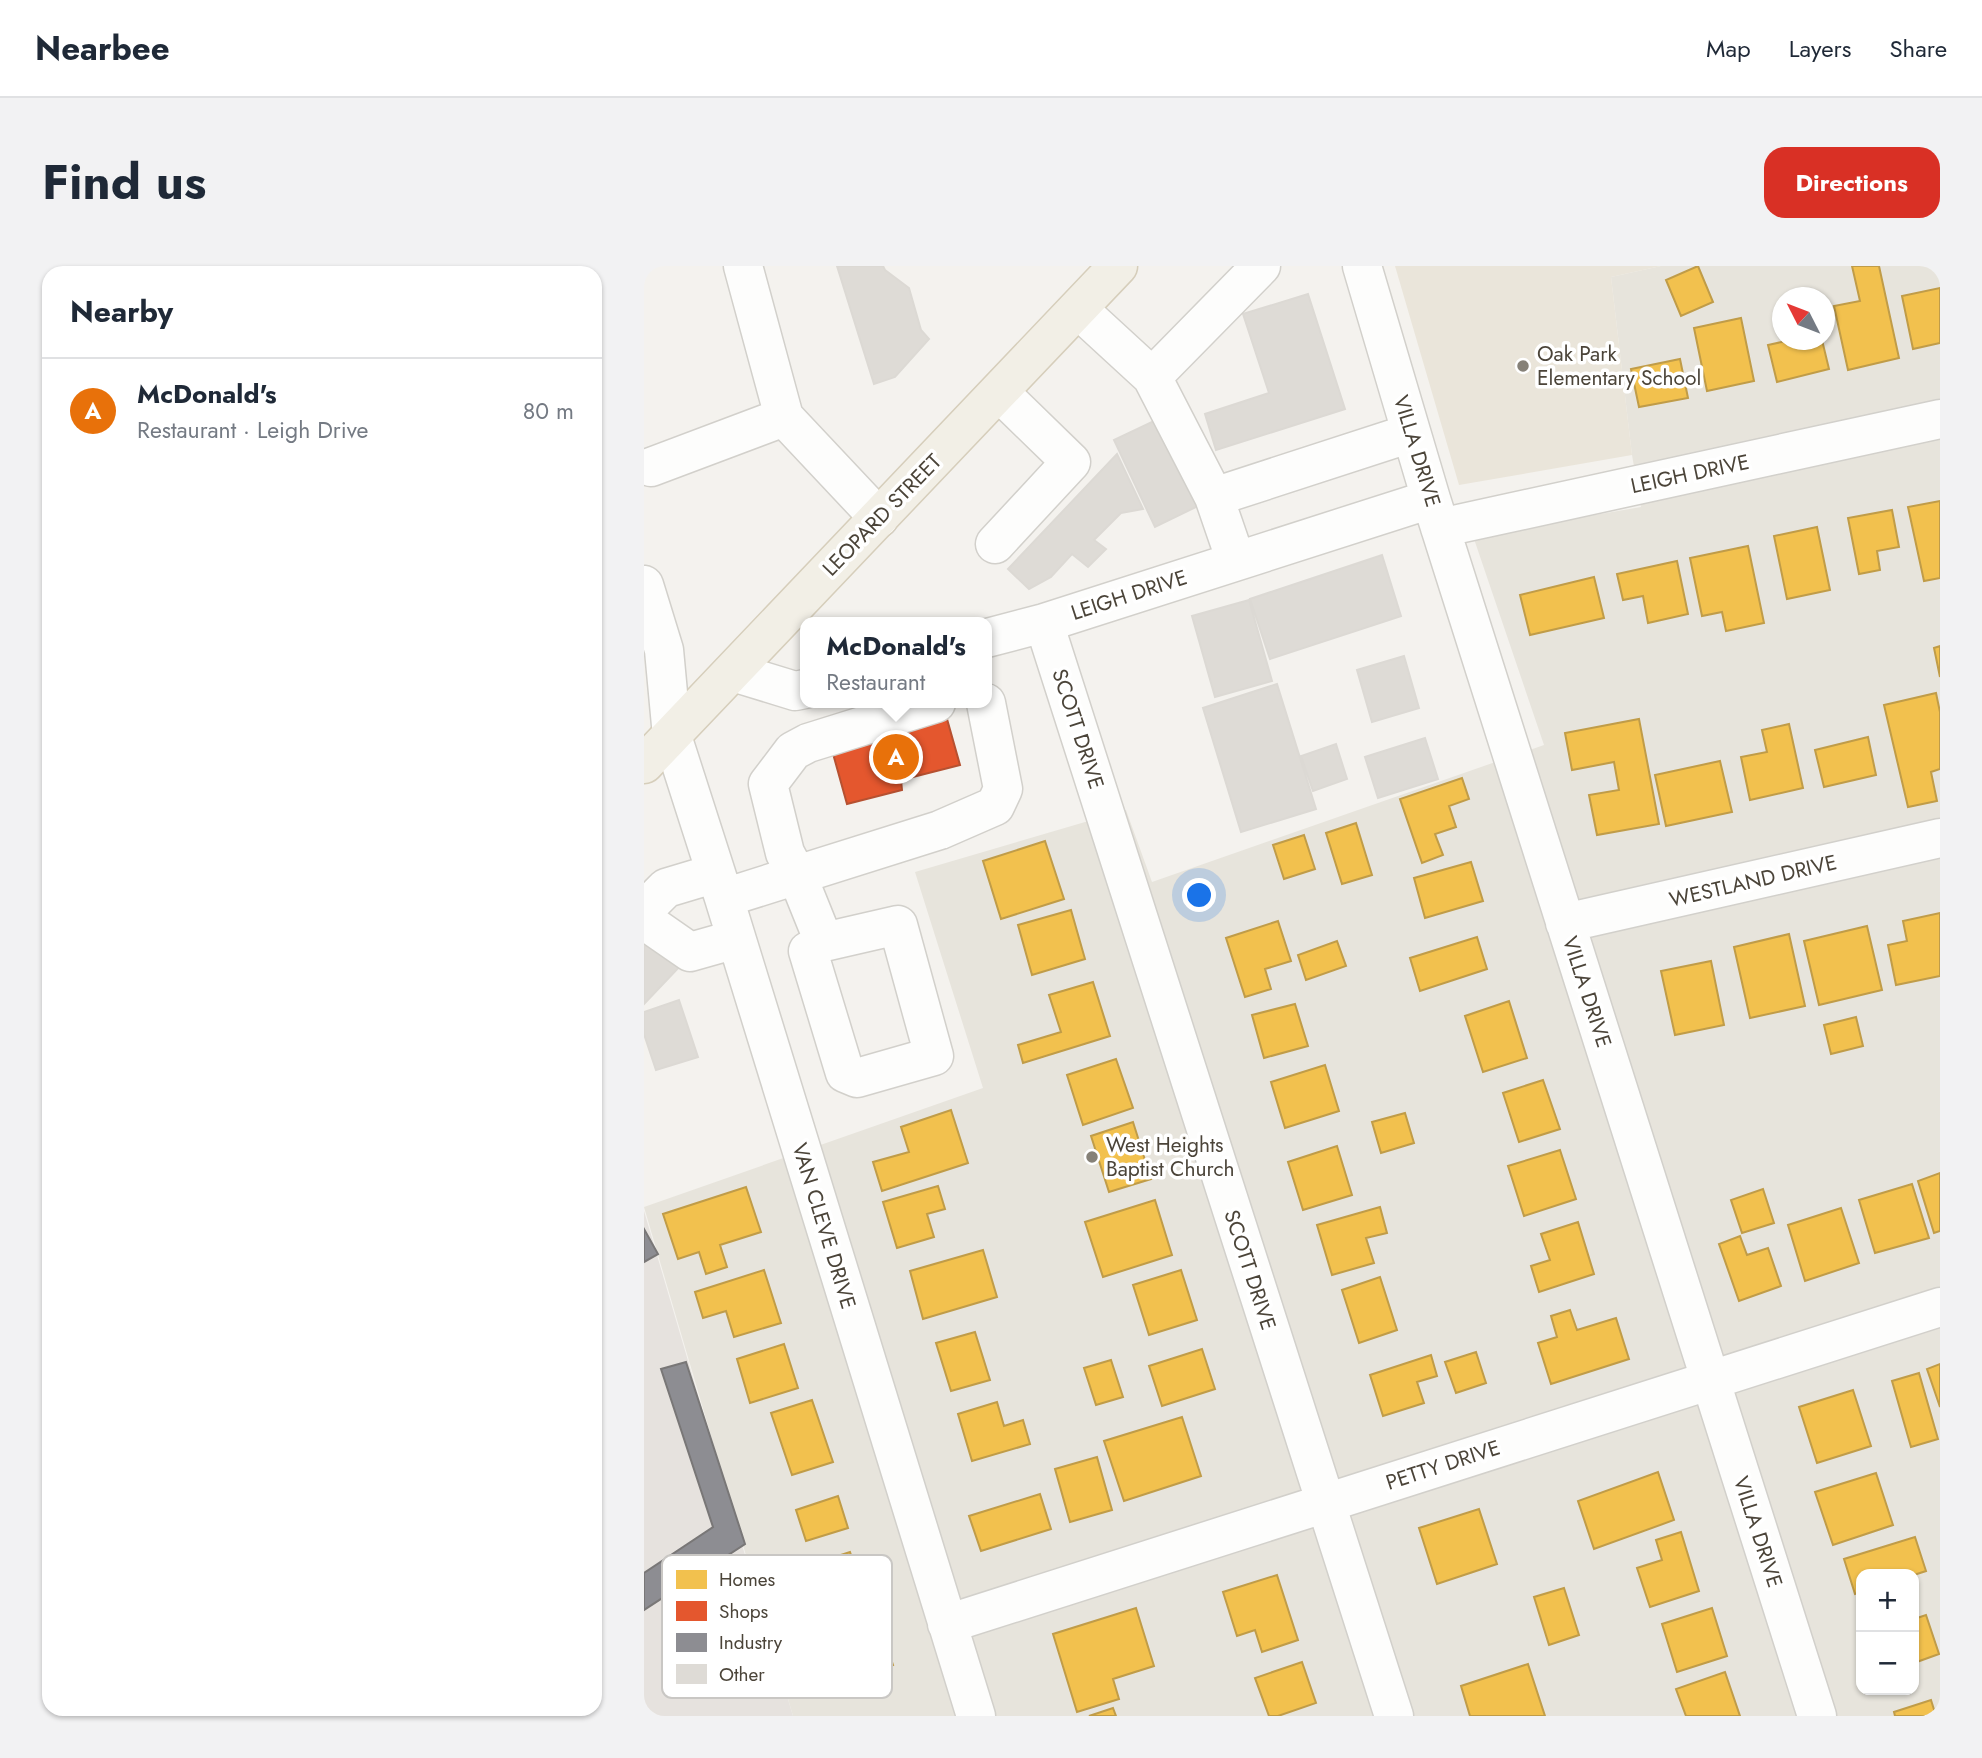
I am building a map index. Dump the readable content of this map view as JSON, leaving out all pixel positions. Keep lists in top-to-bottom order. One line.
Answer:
{"streets":{"main road":["LEOPARD STREET"],"street":["VILLA DRIVE","LEIGH DRIVE","SCOTT DRIVE","WESTLAND DRIVE","VAN CLEVE DRIVE","PETTY DRIVE"]},"crossings":[["VILLA DRIVE","LEIGH DRIVE"],["VILLA DRIVE","WESTLAND DRIVE"],["VILLA DRIVE","PETTY DRIVE"],["LEIGH DRIVE","SCOTT DRIVE"],["LEOPARD STREET","VAN CLEVE DRIVE"],["SCOTT DRIVE","PETTY DRIVE"],["VAN CLEVE DRIVE","PETTY DRIVE"]],"places":["Oak Park Elementary School","West Heights Baptist Church"],"legend":["Homes","Shops","Industry","Other"],"north":"top left","page":{"header":"Nearbee","nav":["Map","Layers","Share"],"title":"Find us","buttons":"Directions","heading":"Nearby","list":[{"mark":"A","name":"McDonald's","note":"Restaurant · Leigh Drive","value":"80 m"}],"popup":["McDonald's","Restaurant"],"pins":"A","map_buttons":["+","−"]}}
